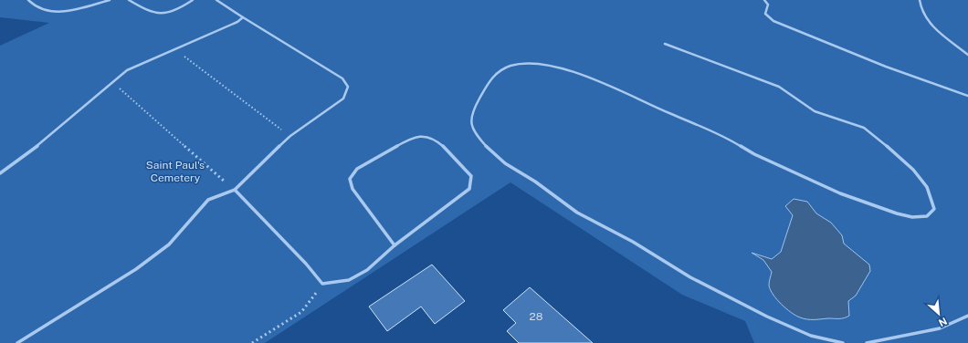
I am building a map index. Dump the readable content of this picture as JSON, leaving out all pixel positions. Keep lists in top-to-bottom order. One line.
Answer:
{"parks":["Saint Paul's Cemetery"],"house_numbers":["28"],"north":"bottom right"}
